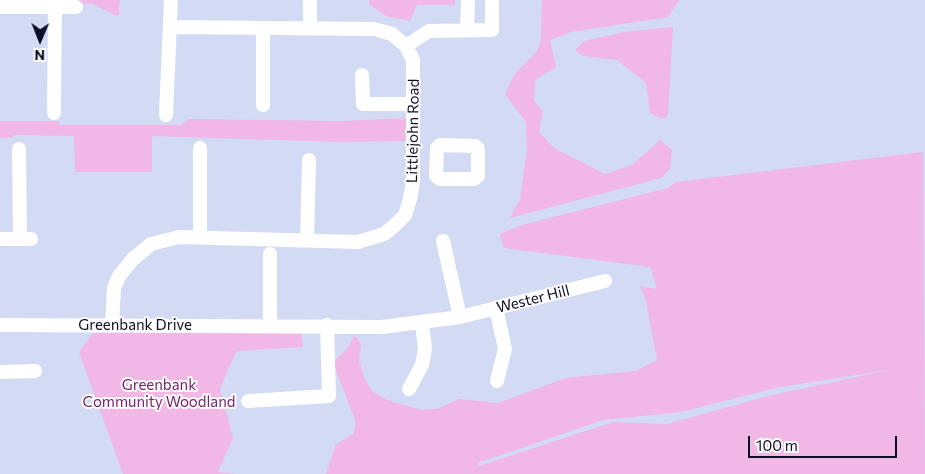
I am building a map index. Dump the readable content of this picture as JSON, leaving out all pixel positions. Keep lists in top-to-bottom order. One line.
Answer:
{"streets":{"street":["Littlejohn Road","Wester Hill","Greenbank Drive"]},"crossings":[["Littlejohn Road","Greenbank Drive"],["Wester Hill","Greenbank Drive"]],"parks":["Greenbank Community Woodland"],"scale_bar":"100 m","north":"bottom"}
